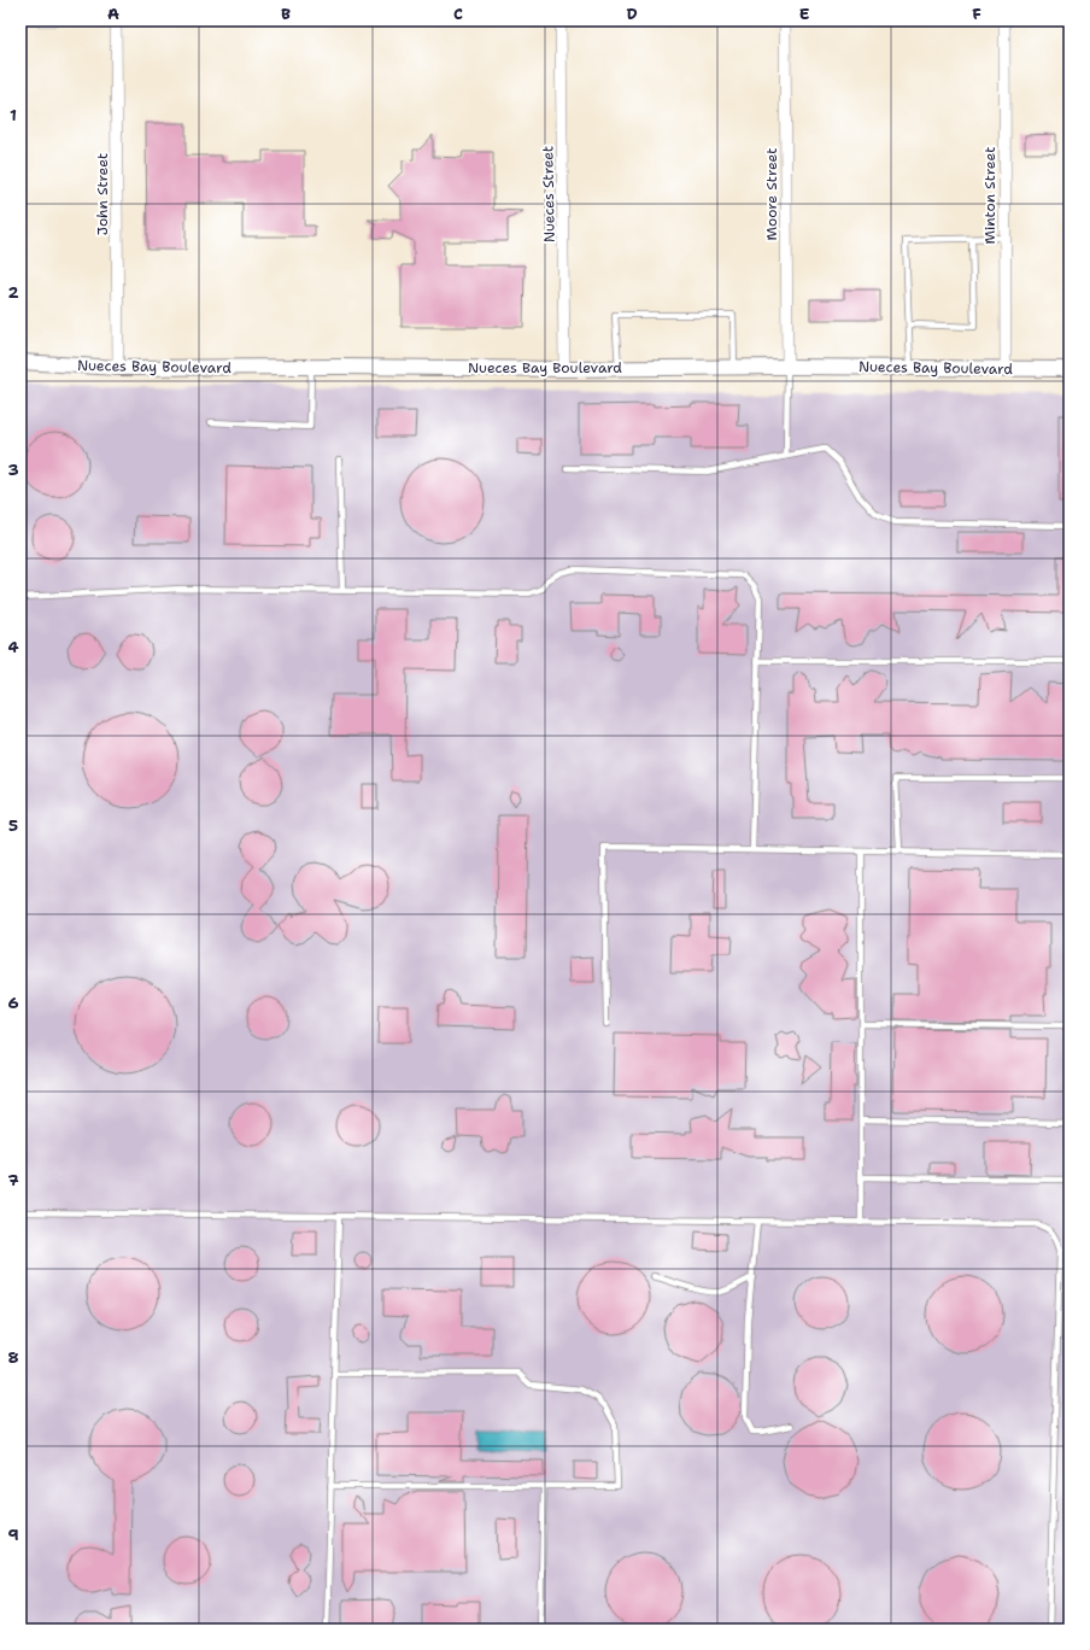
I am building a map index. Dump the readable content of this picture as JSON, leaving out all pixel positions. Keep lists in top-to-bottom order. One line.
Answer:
{"streets":{"street":["John Street","Nueces Street","Moore Street","Minton Street","Nueces Bay Boulevard"]},"crossings":[["John Street","Nueces Bay Boulevard"],["Nueces Street","Nueces Bay Boulevard"],["Moore Street","Nueces Bay Boulevard"],["Minton Street","Nueces Bay Boulevard"]],"grid":{"columns":["A","B","C","D","E","F"],"rows":["1","2","3","4","5","6","7","8","9"]}}
